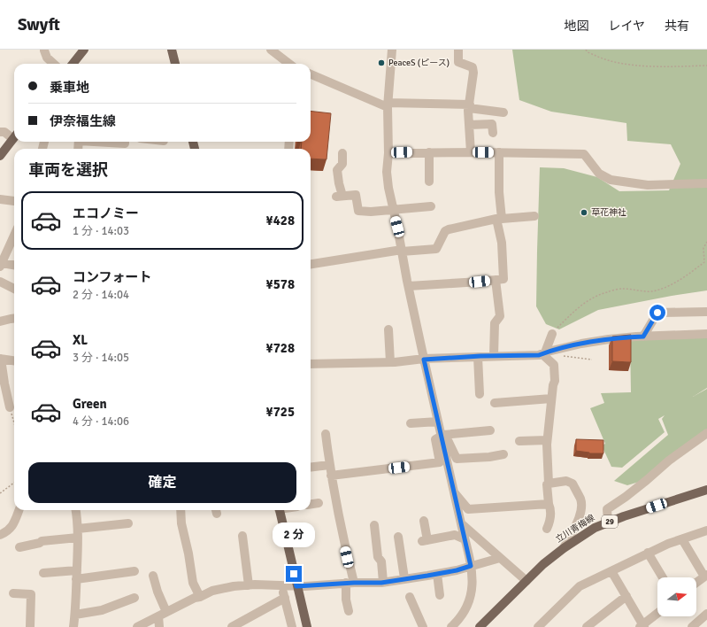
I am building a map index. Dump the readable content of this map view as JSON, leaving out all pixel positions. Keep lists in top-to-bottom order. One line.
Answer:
{"streets":{"main road":["29","立川青梅線"]},"places":["PeaceS (ピース)","草花神社"],"north":"right","page":{"header":"Swyft","nav":["地図","レイヤ","共有"],"banner":["乗車地","伊奈福生線"],"heading":"車両を選択","list":[{"name":"エコノミー","note":"1 分 · 14:03","value":"¥428"},{"name":"コンフォート","note":"2 分 · 14:04","value":"¥578"},{"name":"XL","note":"3 分 · 14:05","value":"¥728"},{"name":"Green","note":"4 分 · 14:06","value":"¥725"}],"buttons":"確定","bubble":"2 分"}}
